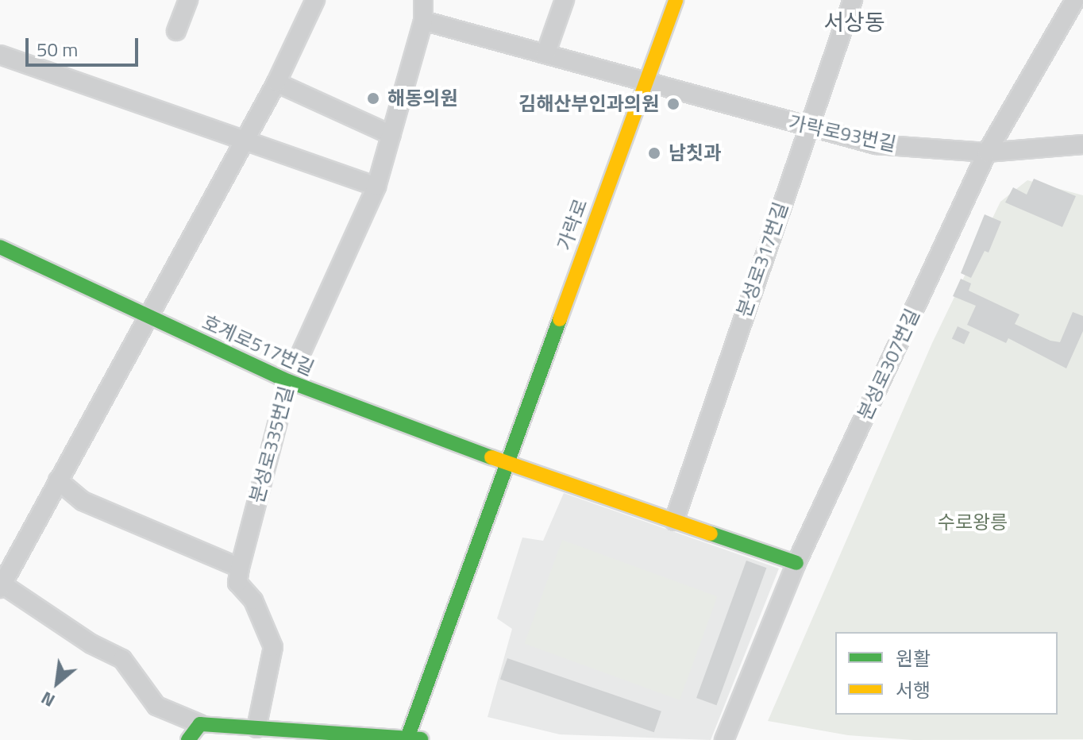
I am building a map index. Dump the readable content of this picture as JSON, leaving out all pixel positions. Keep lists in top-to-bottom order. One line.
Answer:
{"streets":{"street":["가락로93번길","가락로","분성로317번길","호계로517번길","분성로307번길","분성로335번길"]},"crossings":[["가락로93번길","가락로"],["가락로93번길","분성로317번길"],["가락로93번길","분성로307번길"],["가락로93번길","분성로335번길"],["가락로","호계로517번길"],["호계로517번길","분성로335번길"]],"districts":["서상동"],"parks":["수로왕릉"],"places":["해동의원","김해산부인과의원","남칫과"],"legend":["원활","서행"],"scale_bar":"50 m","north":"bottom left"}
